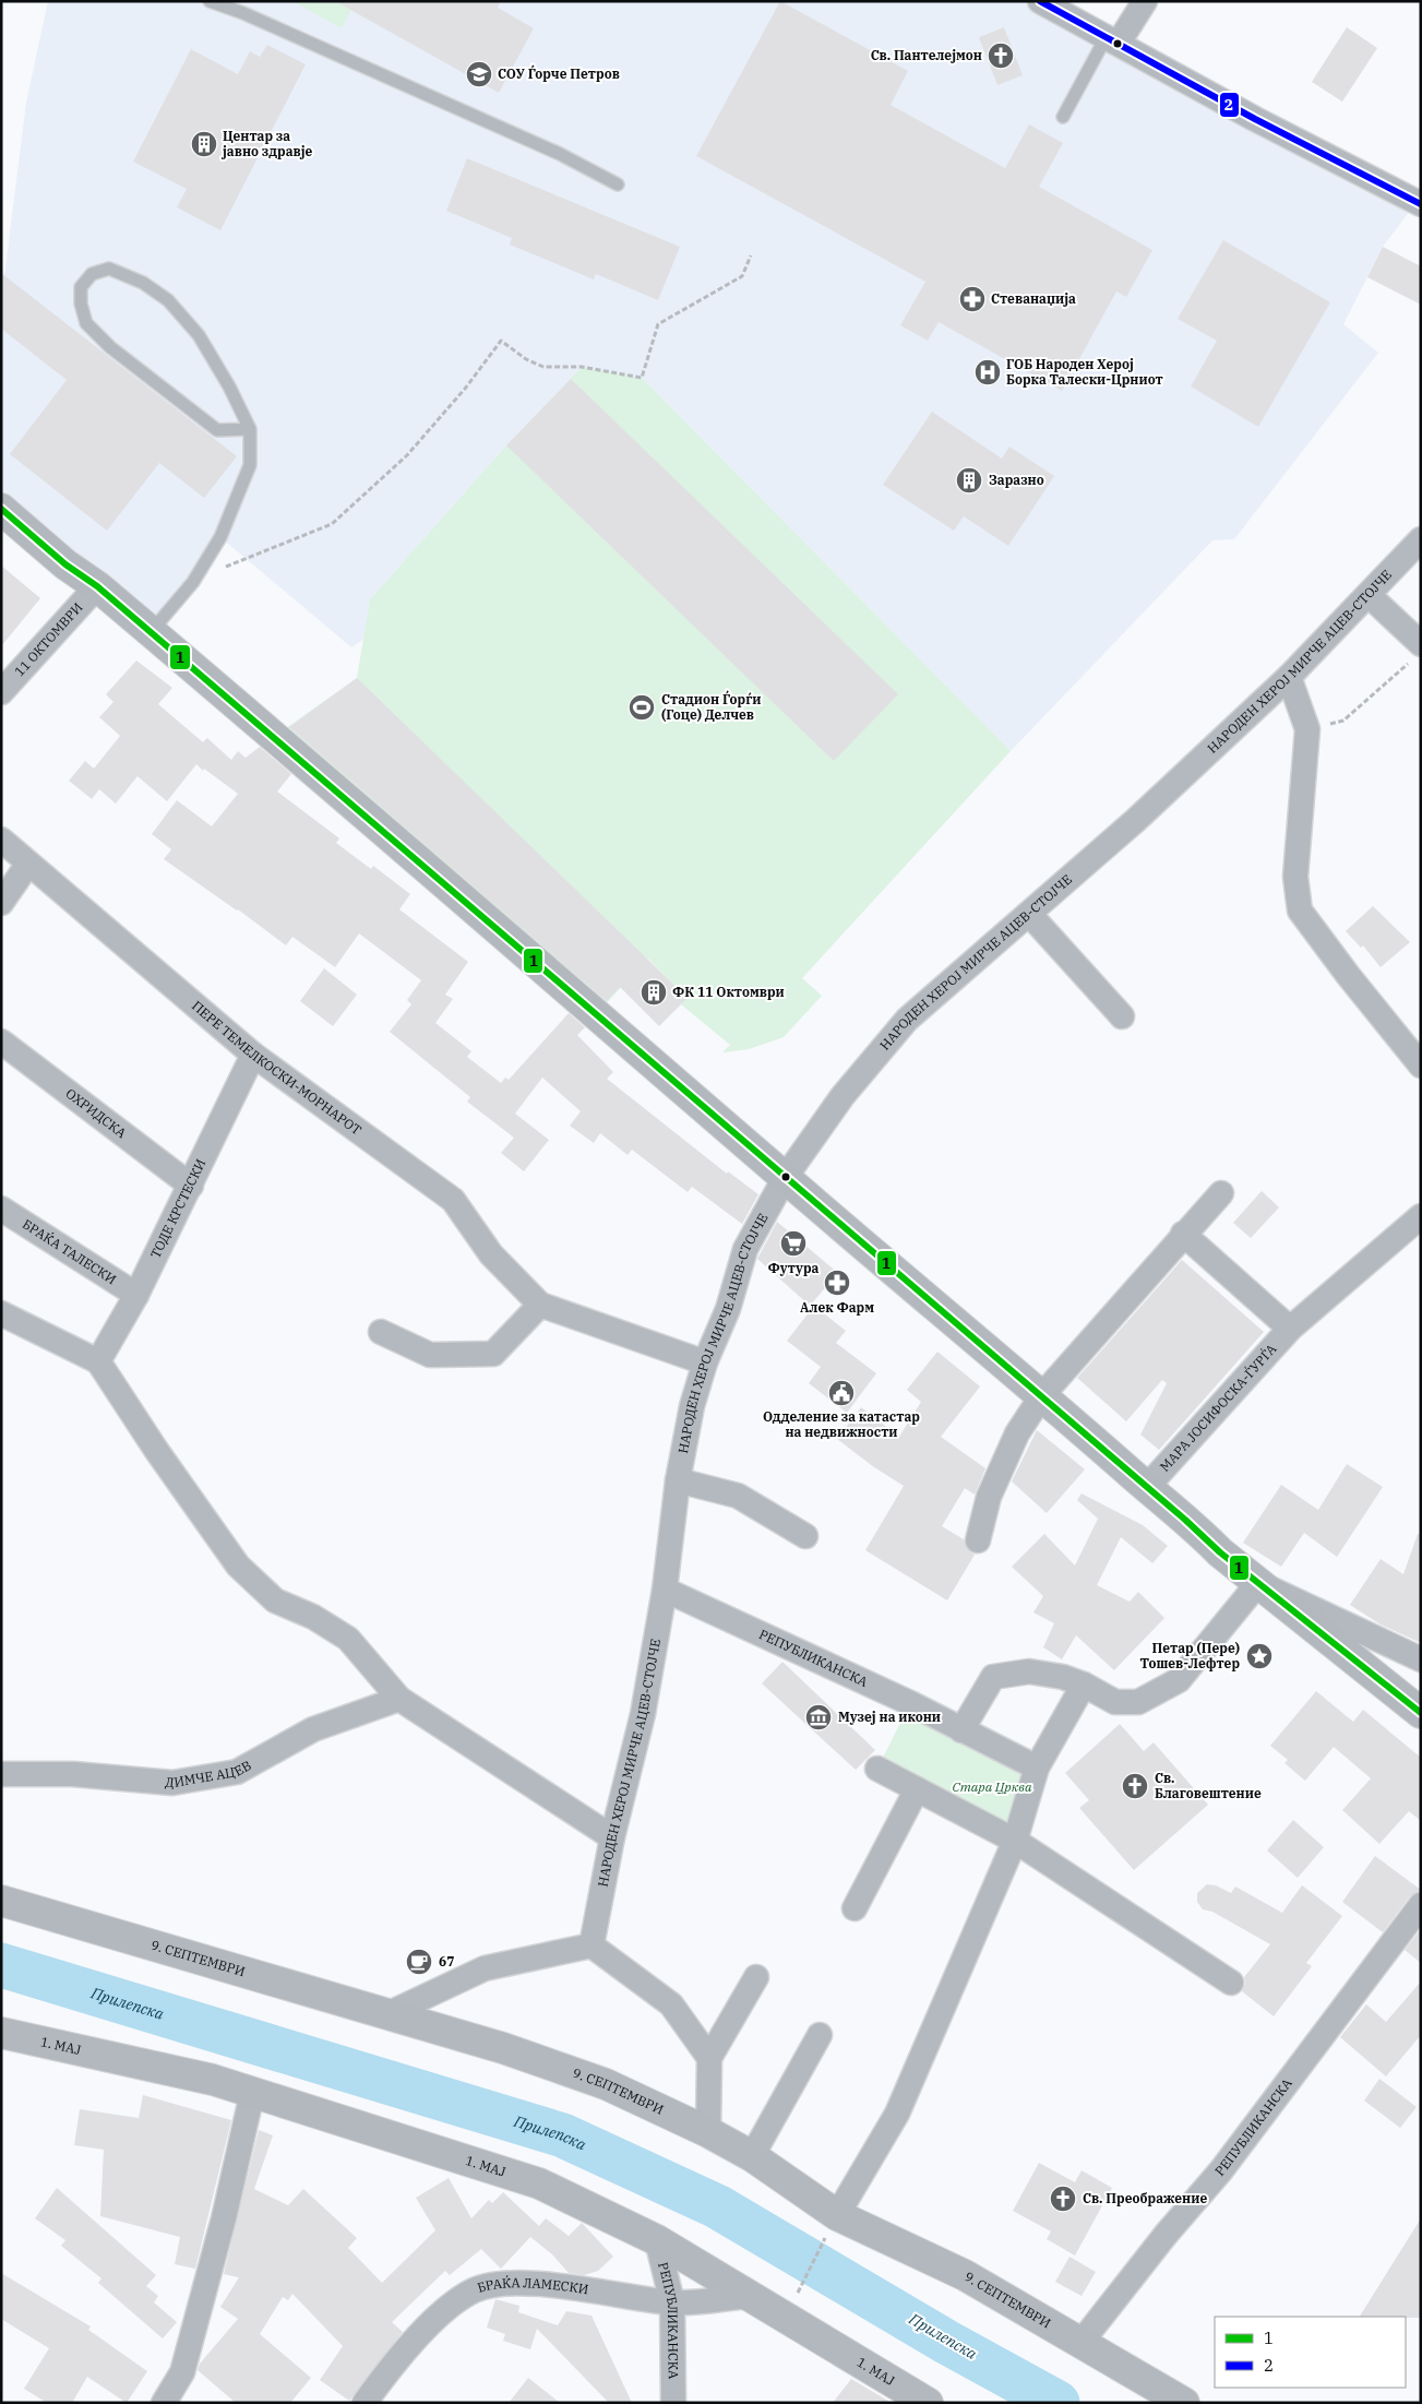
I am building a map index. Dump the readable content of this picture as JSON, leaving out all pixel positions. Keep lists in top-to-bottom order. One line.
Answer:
{"streets":{"street":["11 ОКТОМВРИ","НАРОДЕН ХЕРОЈ МИРЧЕ АЦЕВ-СТОЈЧЕ","ПЕРЕ ТЕМЕЛКОСКИ-МОРНАРОТ","ОХРИДСКА","ТОДЕ КРСТЕСКИ","БРАЌА ТАЛЕСКИ","МАРА ЈОСИФОСКА-ЃУРЃА","РЕПУБЛИКАНСКА","ДИМЧЕ АЦЕВ","9. СЕПТЕМВРИ","1. МАЈ","БРАЌА ЛАМЕСКИ"]},"crossings":[["НАРОДЕН ХЕРОЈ МИРЧЕ АЦЕВ-СТОЈЧЕ","ПЕРЕ ТЕМЕЛКОСКИ-МОРНАРОТ"],["НАРОДЕН ХЕРОЈ МИРЧЕ АЦЕВ-СТОЈЧЕ","РЕПУБЛИКАНСКА"],["ПЕРЕ ТЕМЕЛКОСКИ-МОРНАРОТ","ТОДЕ КРСТЕСКИ"],["ОХРИДСКА","ТОДЕ КРСТЕСКИ"],["ТОДЕ КРСТЕСКИ","БРАЌА ТАЛЕСКИ"],["РЕПУБЛИКАНСКА","9. СЕПТЕМВРИ"],["РЕПУБЛИКАНСКА","1. МАЈ"],["РЕПУБЛИКАНСКА","БРАЌА ЛАМЕСКИ"],["1. МАЈ","БРАЌА ЛАМЕСКИ"]],"water":["Прилепска"],"parks":["Стара Црква"],"places":{"church":["Св. Пантелејмон","Св. Благовештение","Св. Преображение"],"school or university":["СОУ Ѓорче Петров"],"building":["Центар за јавно здравје","Заразно","ФК 11 Октомври"],"pharmacy":["Стеванаџија","Алек Фарм"],"hospital":["ГОБ Народен Херој Борка Талески-Црниот"],"sports":["Стадион Ѓорѓи (Гоце) Делчев"],"supermarket":["Футура"],"public building":["Одделение за катастар на недвижности"],"place":["Петар (Пере) Тошев-Лефтер"],"museum":["Музеј на икони"],"cafe":["67"]},"lines":["transit line 2","transit line 1"],"legend":["1","2"]}
